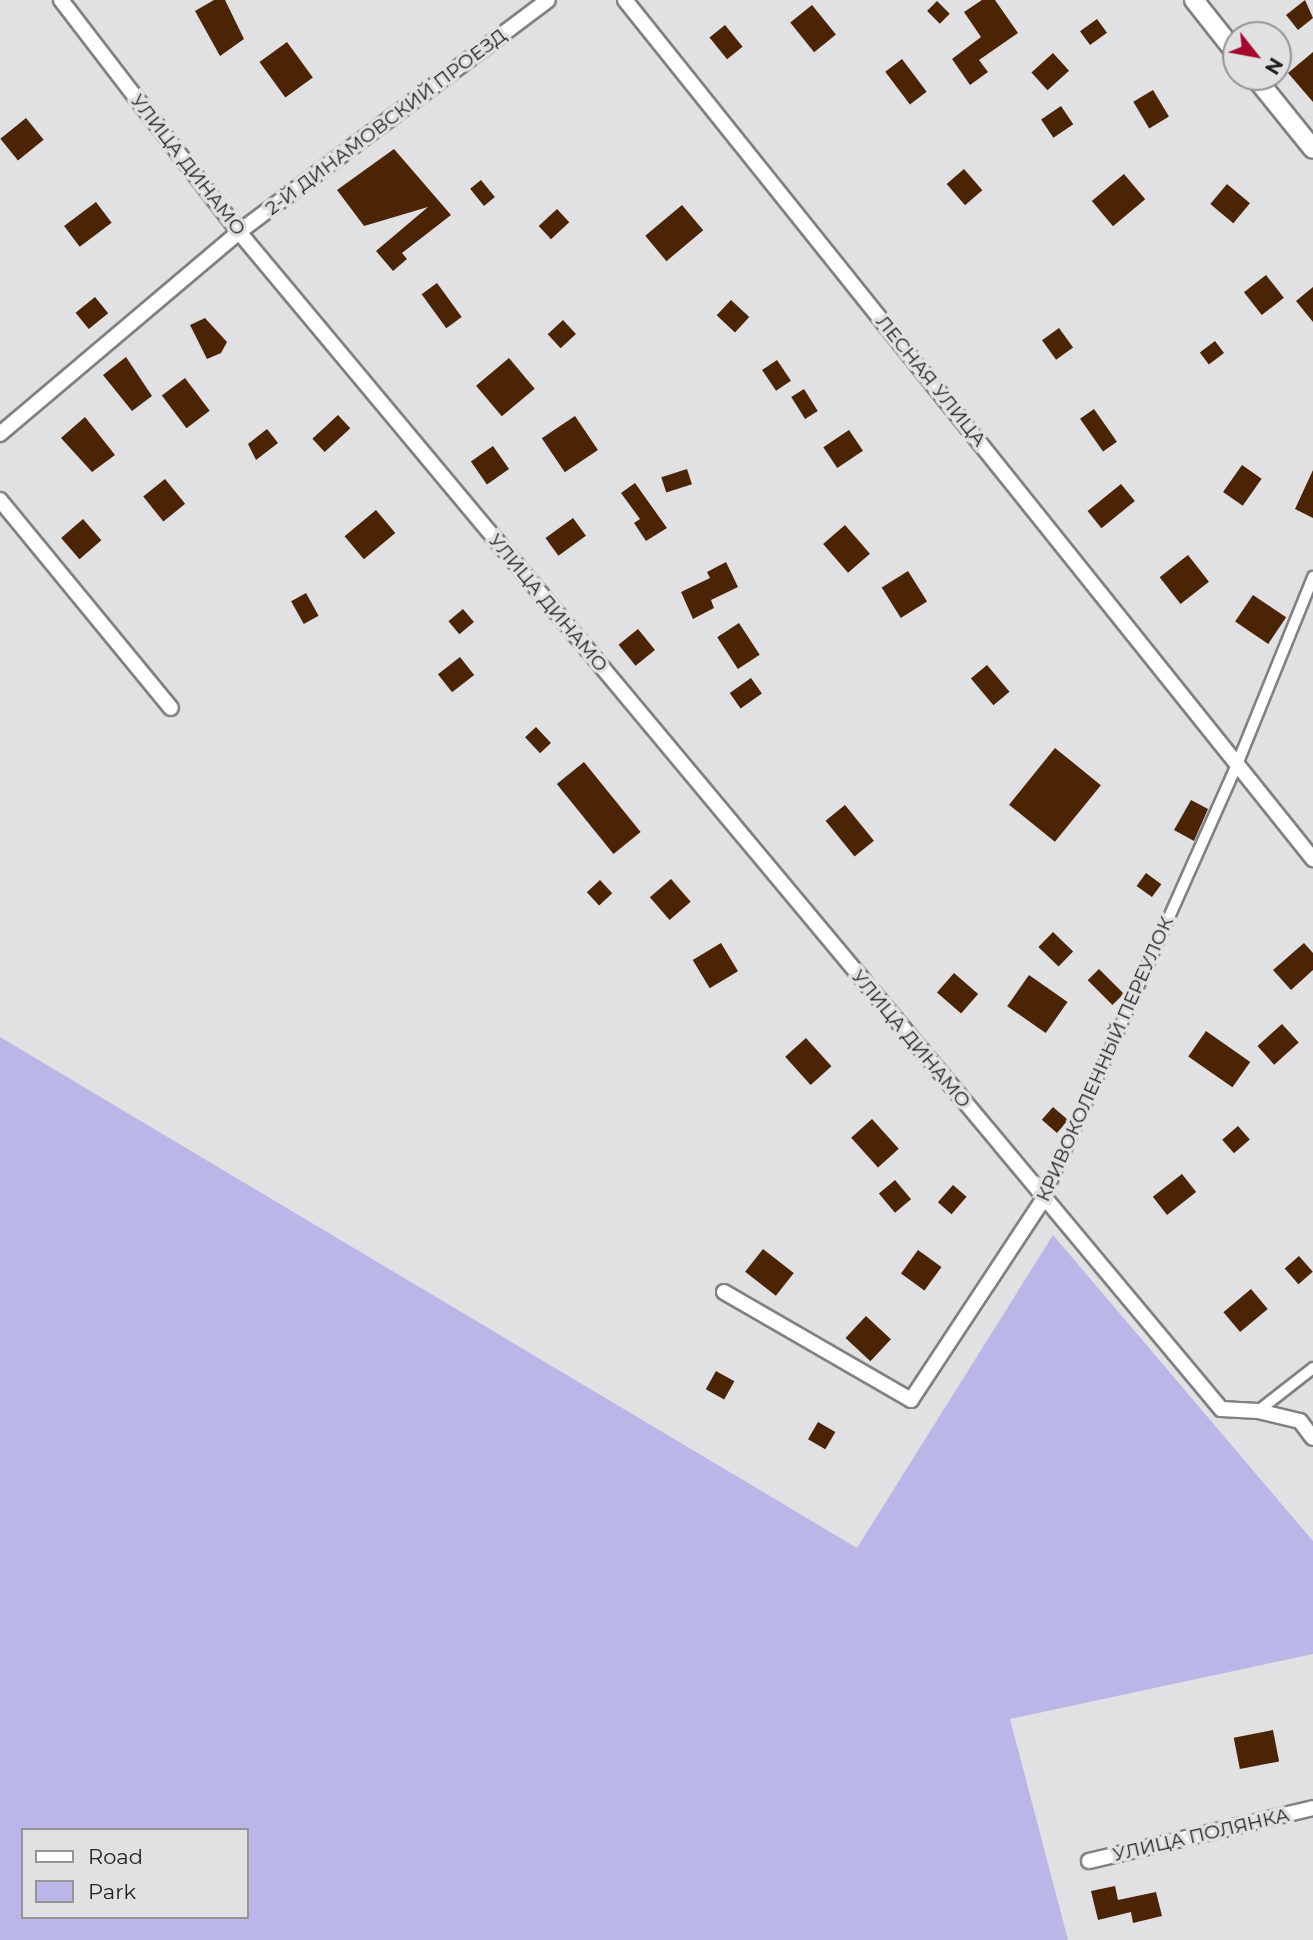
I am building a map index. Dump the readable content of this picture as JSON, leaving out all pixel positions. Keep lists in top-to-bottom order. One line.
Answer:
{"streets":{"street":["2-Й ДИНАМОВСКИЙ ПРОЕЗД","УЛИЦА ДИНАМО","ЛЕСНАЯ УЛИЦА","КРИВОКОЛЕННЫЙ ПЕРЕУЛОК","УЛИЦА ПОЛЯНКА"]},"crossings":[["2-Й ДИНАМОВСКИЙ ПРОЕЗД","УЛИЦА ДИНАМО"],["УЛИЦА ДИНАМО","КРИВОКОЛЕННЫЙ ПЕРЕУЛОК"],["ЛЕСНАЯ УЛИЦА","КРИВОКОЛЕННЫЙ ПЕРЕУЛОК"]],"legend":["Road","Park"],"north":"bottom right"}
